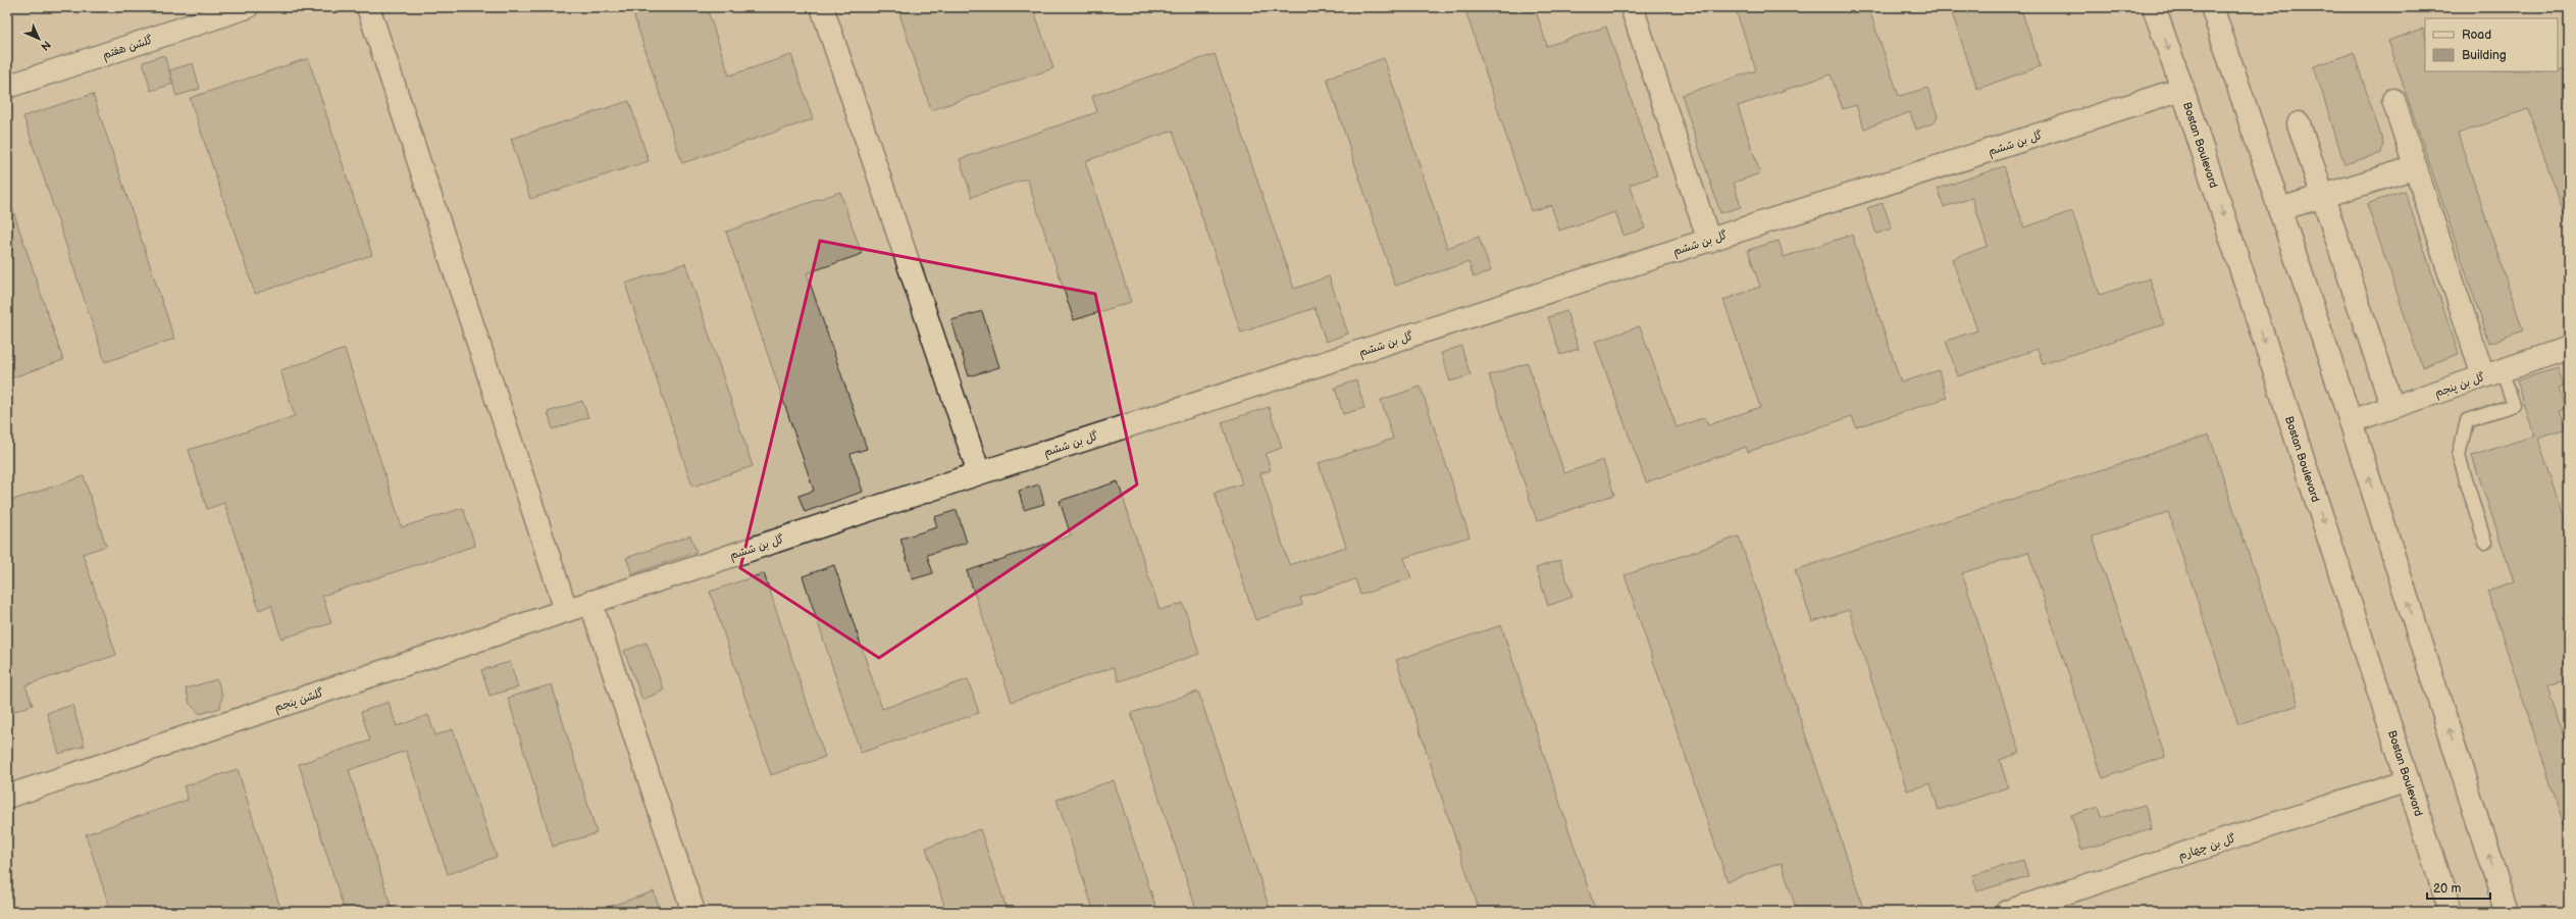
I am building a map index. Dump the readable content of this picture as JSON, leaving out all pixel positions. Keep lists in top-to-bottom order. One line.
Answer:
{"streets":{"street":["گلشن هفتم","گل بن ششم","Bostan Boulevard","گل بن پنجم","گلشن پنجم","گل بن چهارم"]},"crossings":[["گل بن ششم","Bostan Boulevard"],["گل بن ششم","گلشن پنجم"],["Bostan Boulevard","گل بن چهارم"]],"legend":["Road","Building"],"scale_bar":"20 m","north":"bottom right"}
